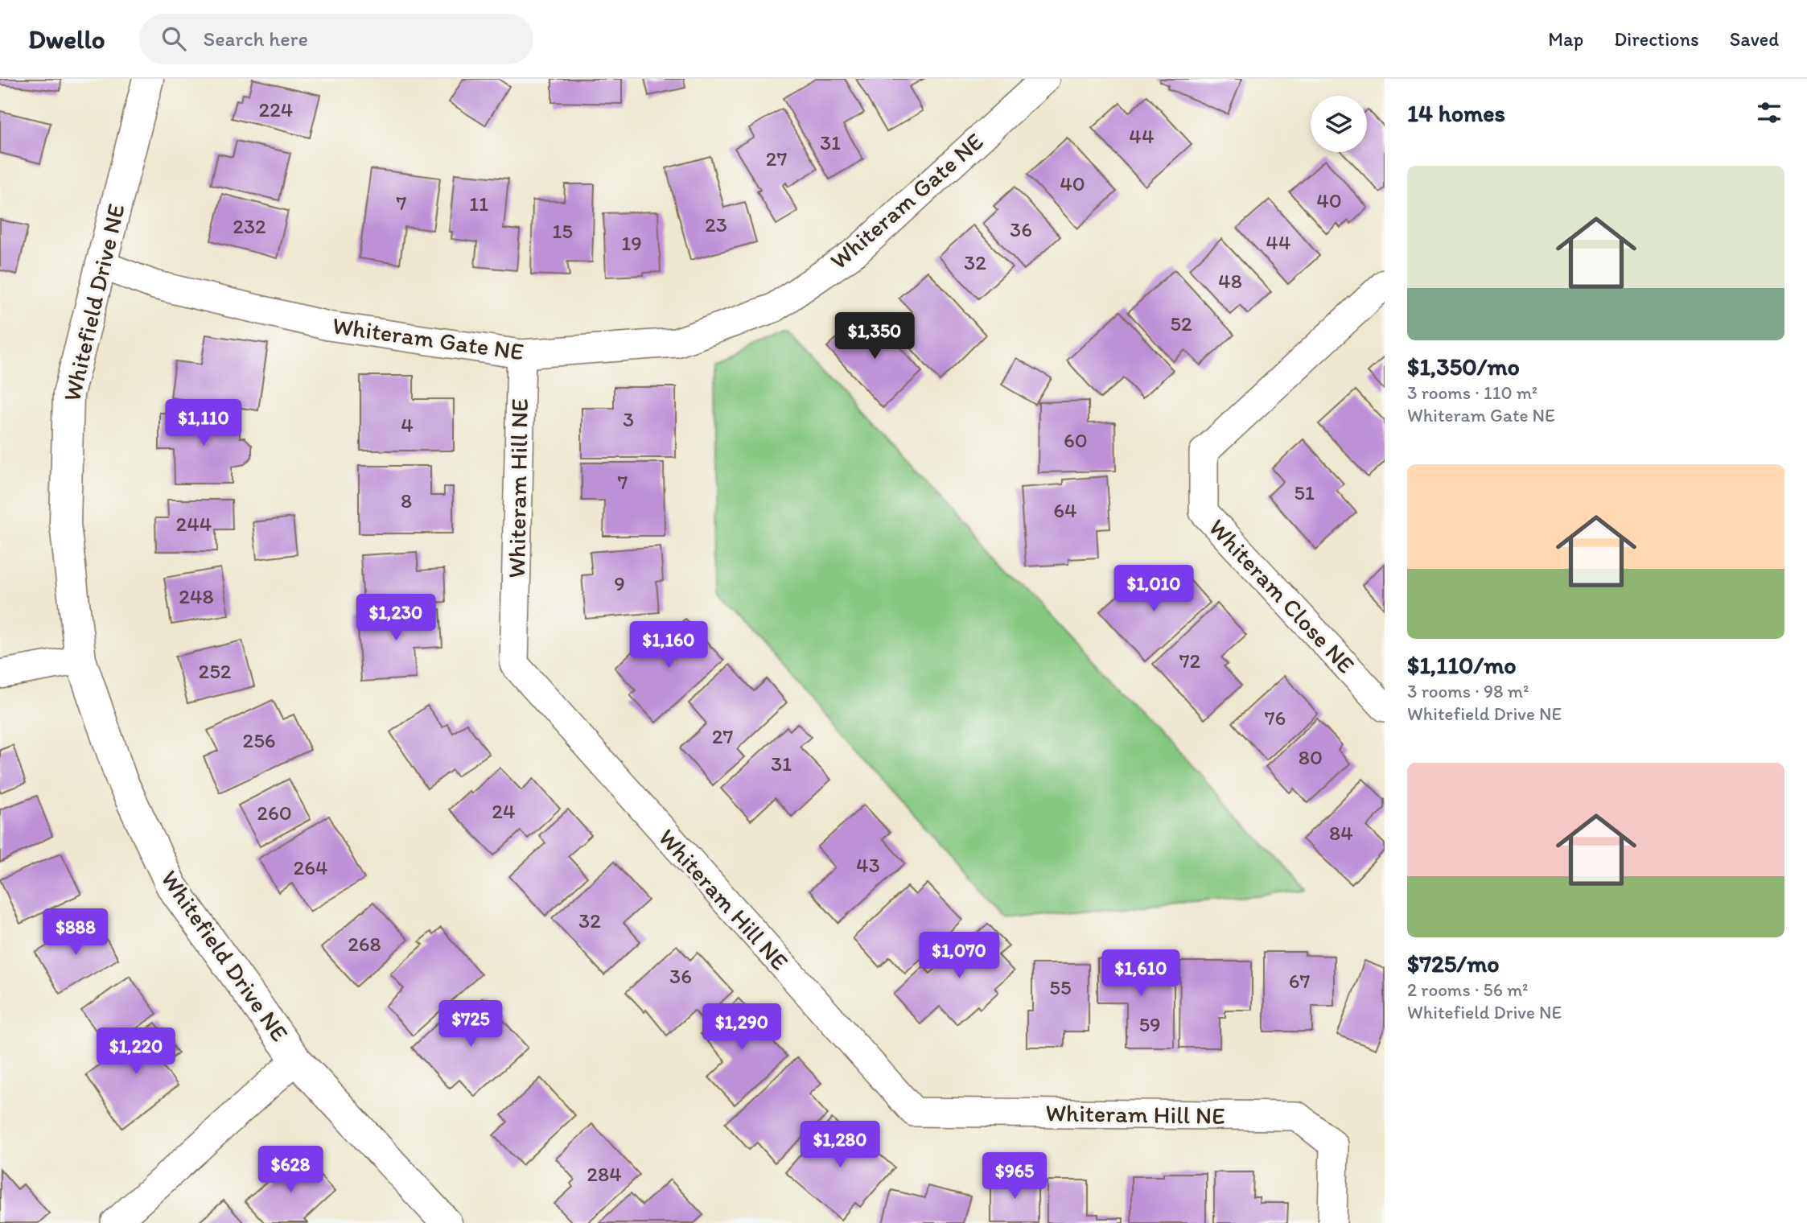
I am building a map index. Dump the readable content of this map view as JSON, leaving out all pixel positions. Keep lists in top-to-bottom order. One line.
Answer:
{"streets":{"street":["Whiteram Gate NE","Whitefield Drive NE","Whiteram Hill NE","Whiteram Close NE"]},"crossings":[["Whiteram Gate NE","Whitefield Drive NE"],["Whiteram Gate NE","Whiteram Hill NE"]],"house_numbers":["224","44","31","27","40","40","7","11","23","232","36","15","44","19","32","48","52","3","4","60","7","51","8","64","244","9","248","72","252","76","27","256","80","31","24","260","84","43","264","32","268","36","67","55","59","284"],"page":{"header":"Dwello","search":"Search here","nav":["Map","Directions","Saved"],"heading":"14 homes","list":[{"name":"$1,350/mo","note":"3 rooms · 110 m² · Whiteram Gate NE"},{"name":"$1,110/mo","note":"3 rooms · 98 m² · Whitefield Drive NE"},{"name":"$725/mo","note":"2 rooms · 56 m² · Whitefield Drive NE"}],"price":["$1,350","$1,110","$1,010","$1,230","$1,160","$888","$1,070","$1,610","$725","$1,290","$1,220","$1,280","$628","$965"]}}
